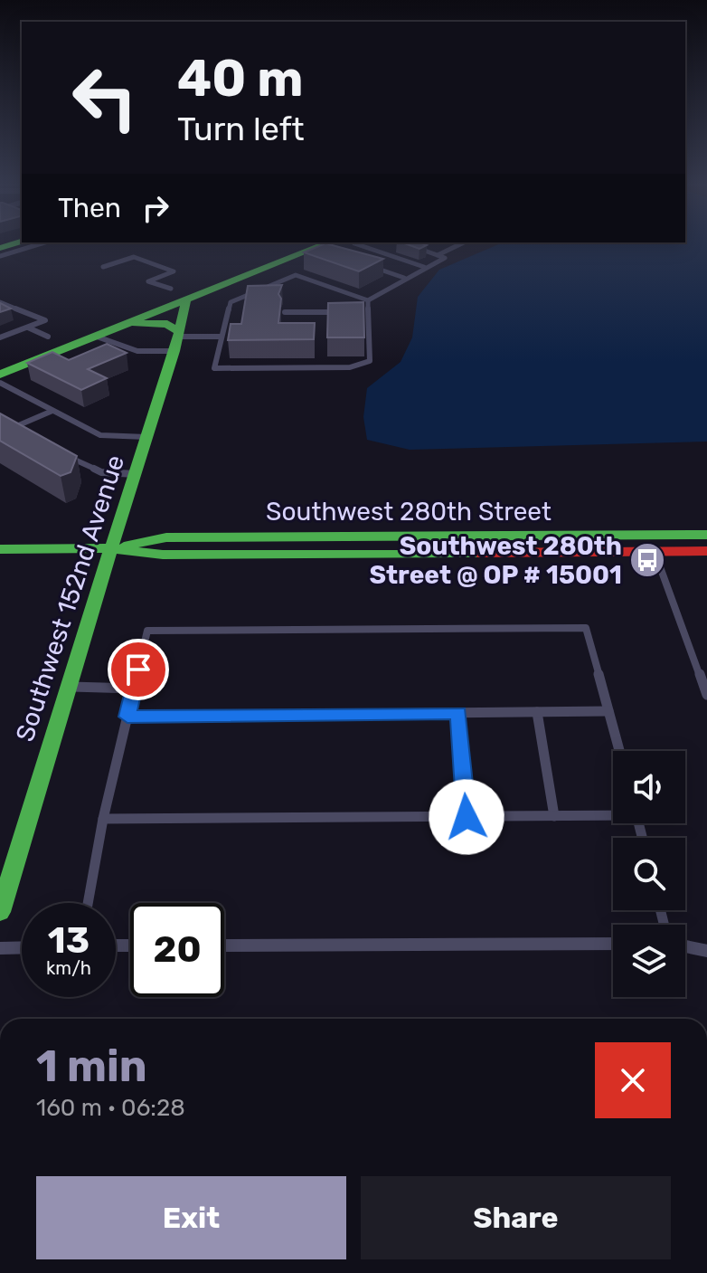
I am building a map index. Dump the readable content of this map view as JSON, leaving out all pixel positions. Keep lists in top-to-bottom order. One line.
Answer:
{"streets":{"main road":["Southwest 280th Street","Southwest 152nd Avenue"]},"crossings":[["Southwest 280th Street","Southwest 152nd Avenue"]],"places":{"bus stop":["Southwest 280th Street @ OP # 15001"]},"page":{"turn":["40 m","Turn left"],"then":"Then","speed":"13 km/h","limit":"20","heading":["1 min","160 m · 06:28"],"buttons":["Exit","Share"]}}
